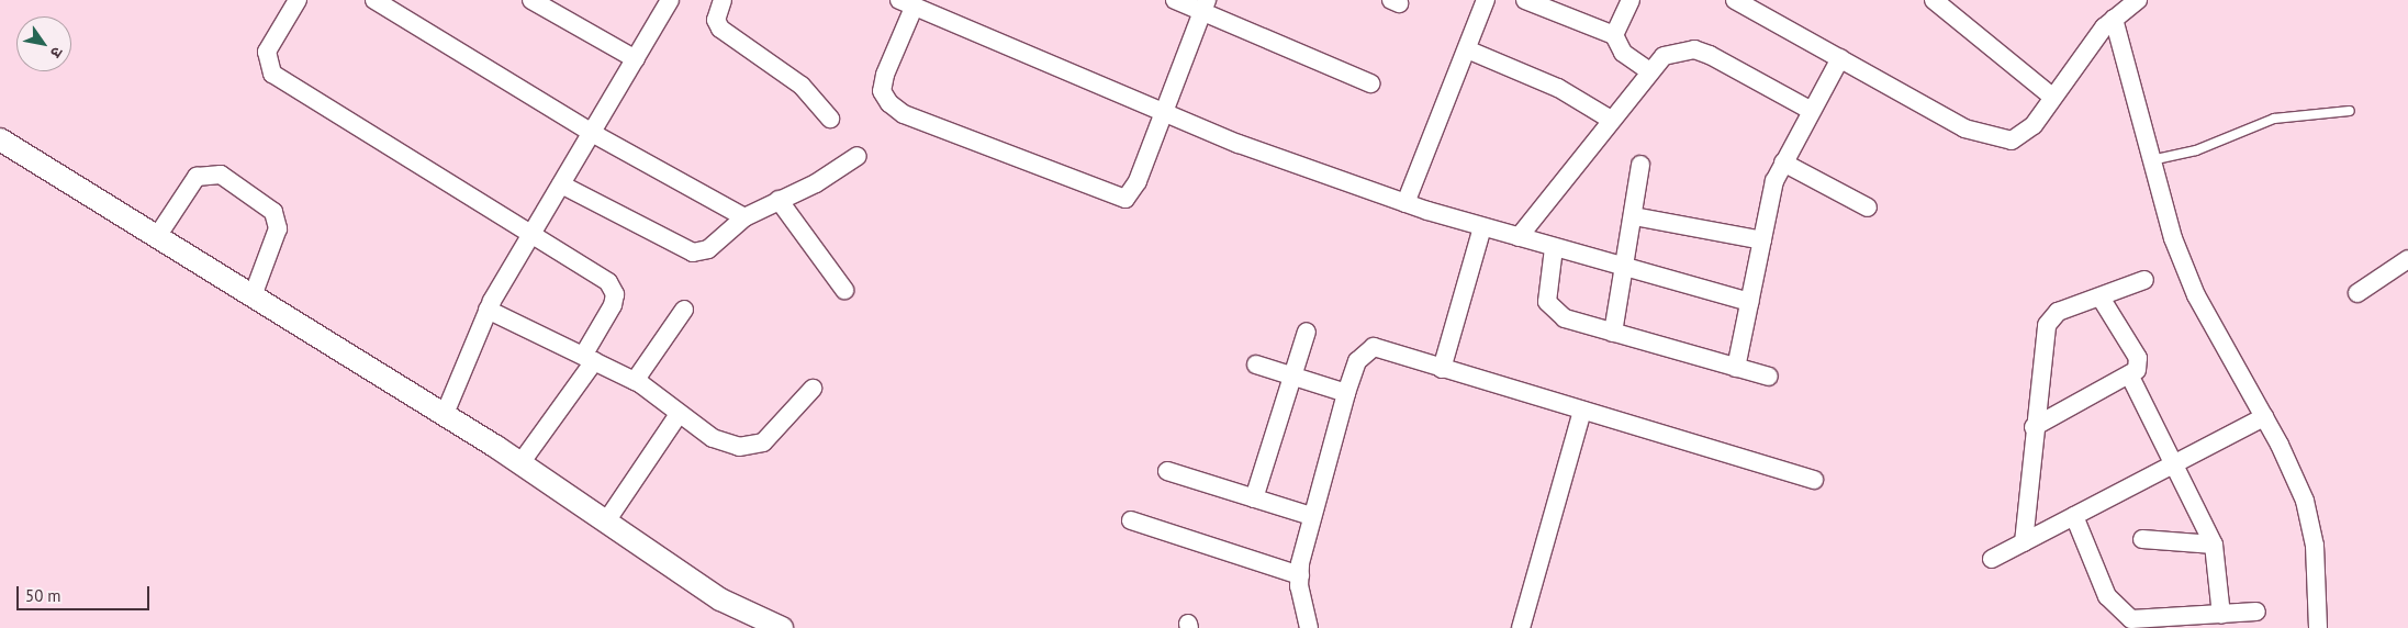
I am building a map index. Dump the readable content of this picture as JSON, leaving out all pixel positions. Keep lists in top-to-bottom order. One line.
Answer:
{"scale_bar":"50 m","north":"bottom right"}
